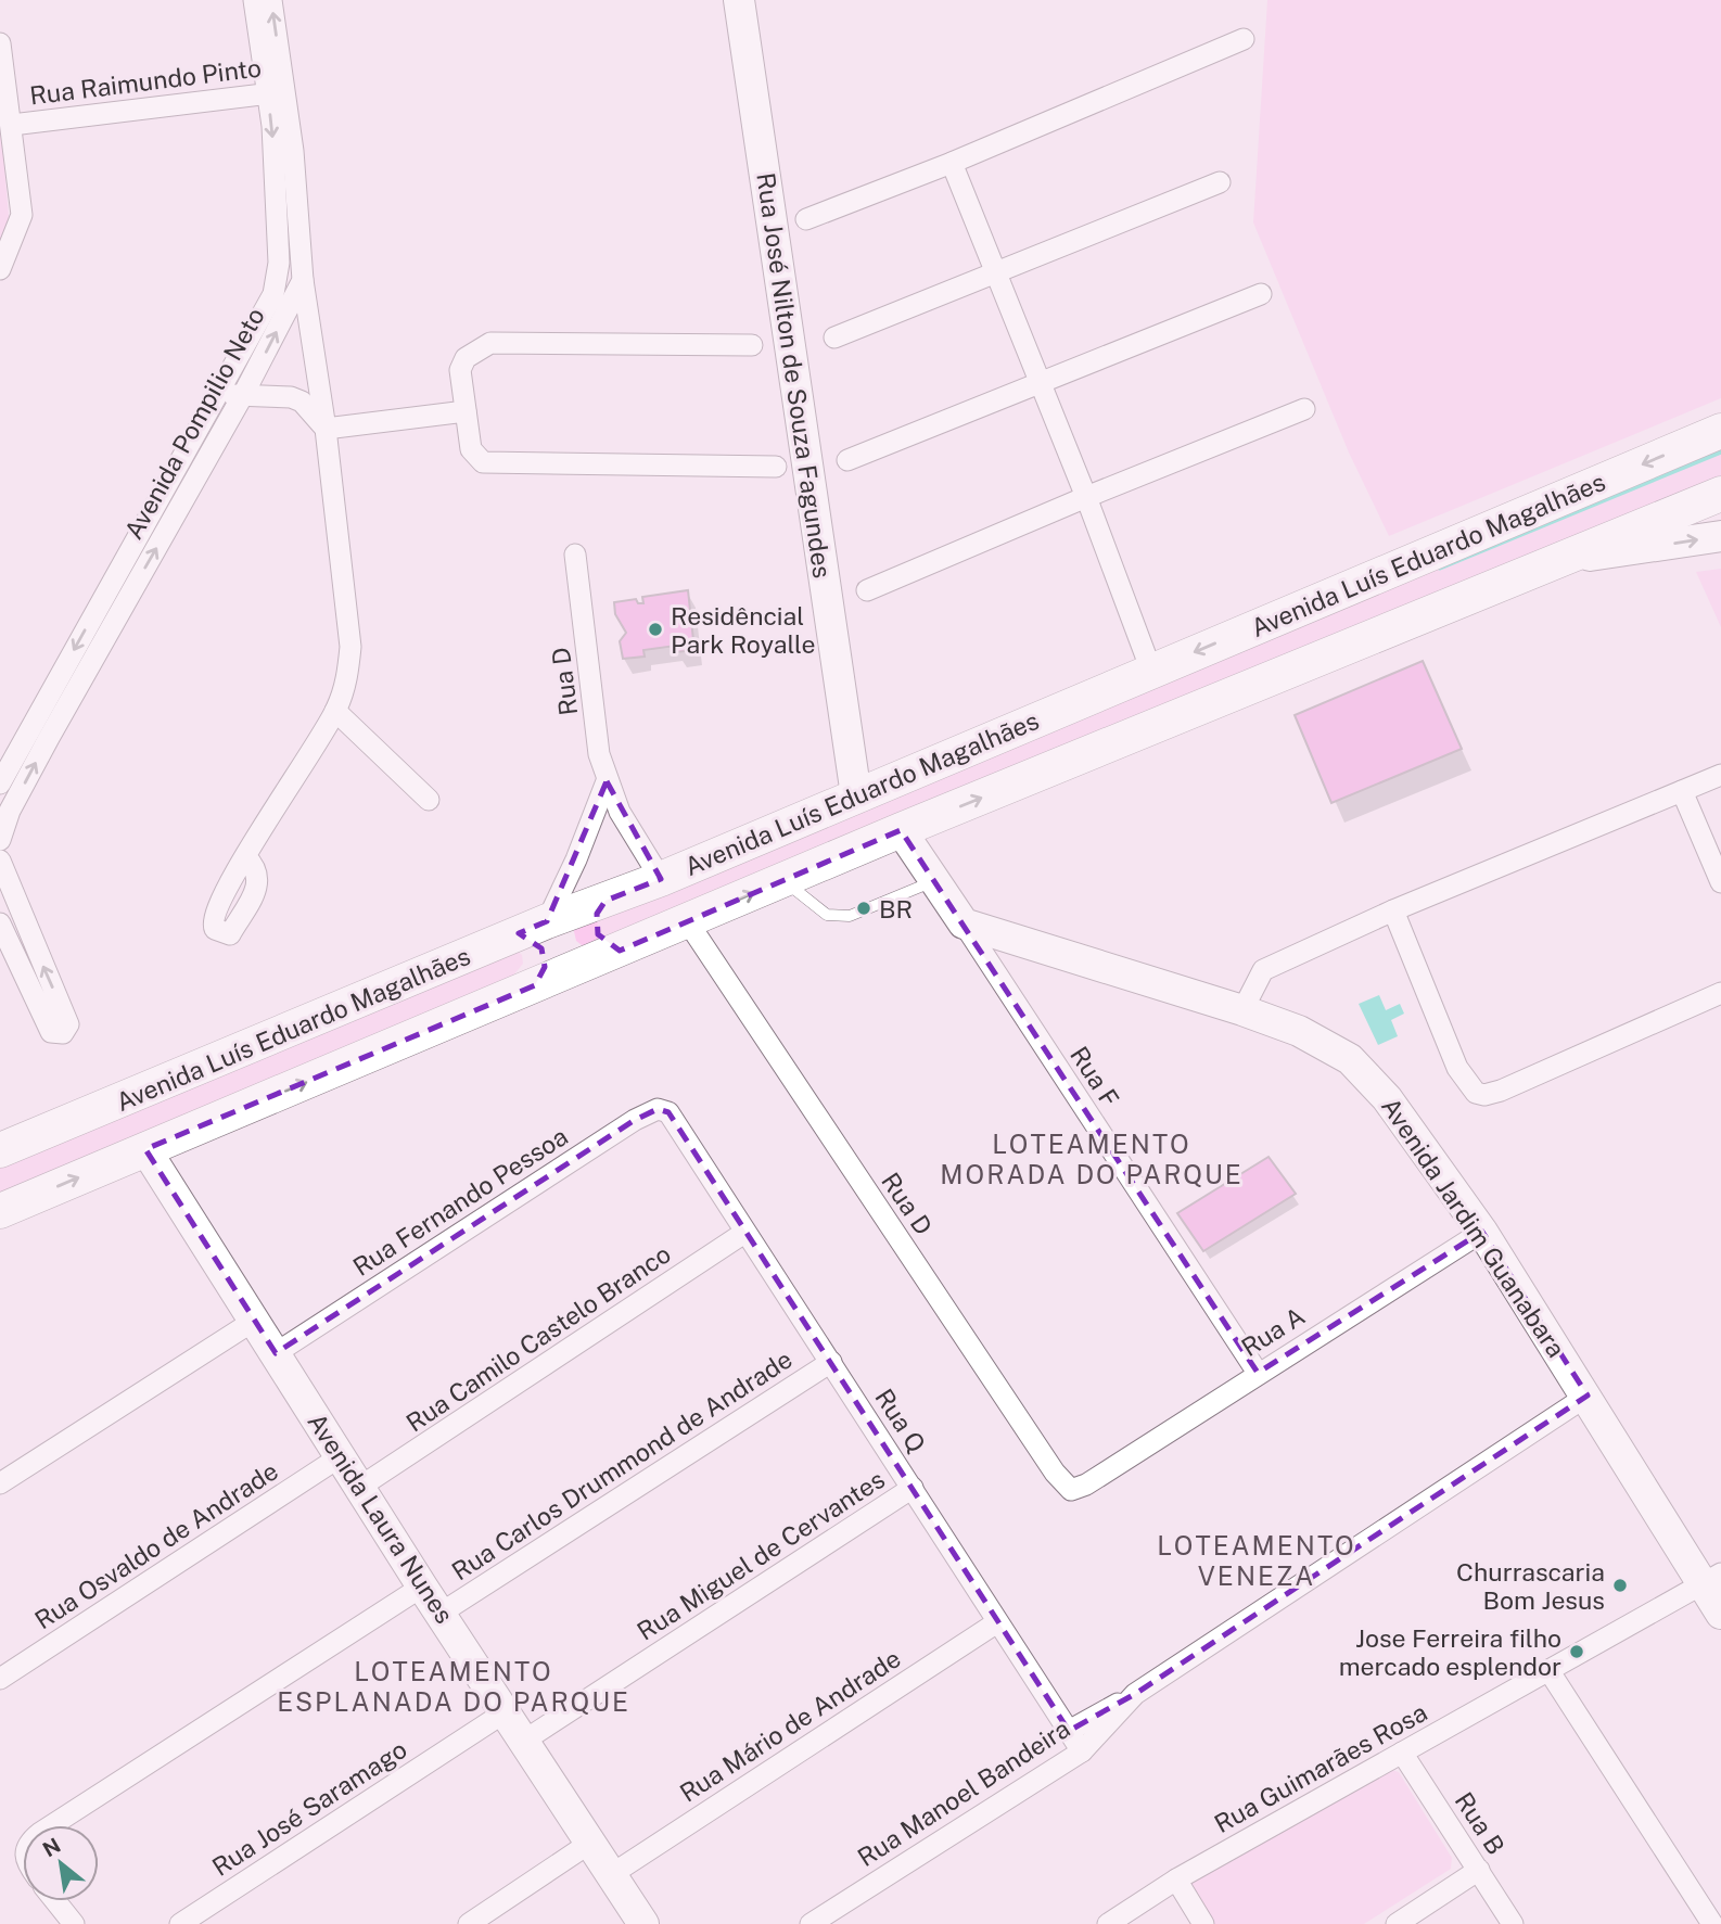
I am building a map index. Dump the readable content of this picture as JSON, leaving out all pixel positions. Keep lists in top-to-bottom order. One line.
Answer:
{"streets":{"main road":["Avenida Luís Eduardo Magalhães"],"street":["Rua Raimundo Pinto","Rua José Nilton de Souza Fagundes","Avenida Pompilio Neto","Rua D","Rua F","Rua Fernando Pessoa","Avenida Jardim Guanabara","Rua A","Rua Camilo Castelo Branco","Rua Q","Rua Carlos Drummond de Andrade","Avenida Laura Nunes","Rua Osvaldo de Andrade","Rua Miguel de Cervantes","Rua Mário de Andrade","Rua Guimarães Rosa","Rua Manoel Bandeira","Rua José Saramago","Rua B"]},"crossings":[["Rua Raimundo Pinto","Avenida Pompilio Neto"],["Rua José Nilton de Souza Fagundes","Avenida Luís Eduardo Magalhães"],["Avenida Luís Eduardo Magalhães","Rua D"],["Avenida Luís Eduardo Magalhães","Avenida Laura Nunes"],["Rua D","Rua A"],["Rua F","Avenida Jardim Guanabara"],["Rua F","Rua A"],["Rua Fernando Pessoa","Rua Q"],["Rua Fernando Pessoa","Avenida Laura Nunes"],["Avenida Jardim Guanabara","Rua A"],["Avenida Jardim Guanabara","Rua Guimarães Rosa"],["Avenida Jardim Guanabara","Rua Manoel Bandeira"],["Rua Camilo Castelo Branco","Rua Q"],["Rua Camilo Castelo Branco","Avenida Laura Nunes"],["Rua Q","Rua Carlos Drummond de Andrade"],["Rua Q","Rua Miguel de Cervantes"],["Rua Q","Rua Mário de Andrade"],["Rua Q","Rua Manoel Bandeira"],["Rua Carlos Drummond de Andrade","Avenida Laura Nunes"],["Avenida Laura Nunes","Rua Osvaldo de Andrade"],["Avenida Laura Nunes","Rua Miguel de Cervantes"],["Avenida Laura Nunes","Rua Mário de Andrade"],["Avenida Laura Nunes","Rua José Saramago"],["Rua Guimarães Rosa","Rua B"]],"districts":["LOTEAMENTO MORADA DO PARQUE","LOTEAMENTO VENEZA","LOTEAMENTO ESPLANADA DO PARQUE"],"places":["Residêncial Park Royalle","BR","Churrascaria Bom Jesus","Jose Ferreira filho mercado esplendor"],"north":"top left"}
